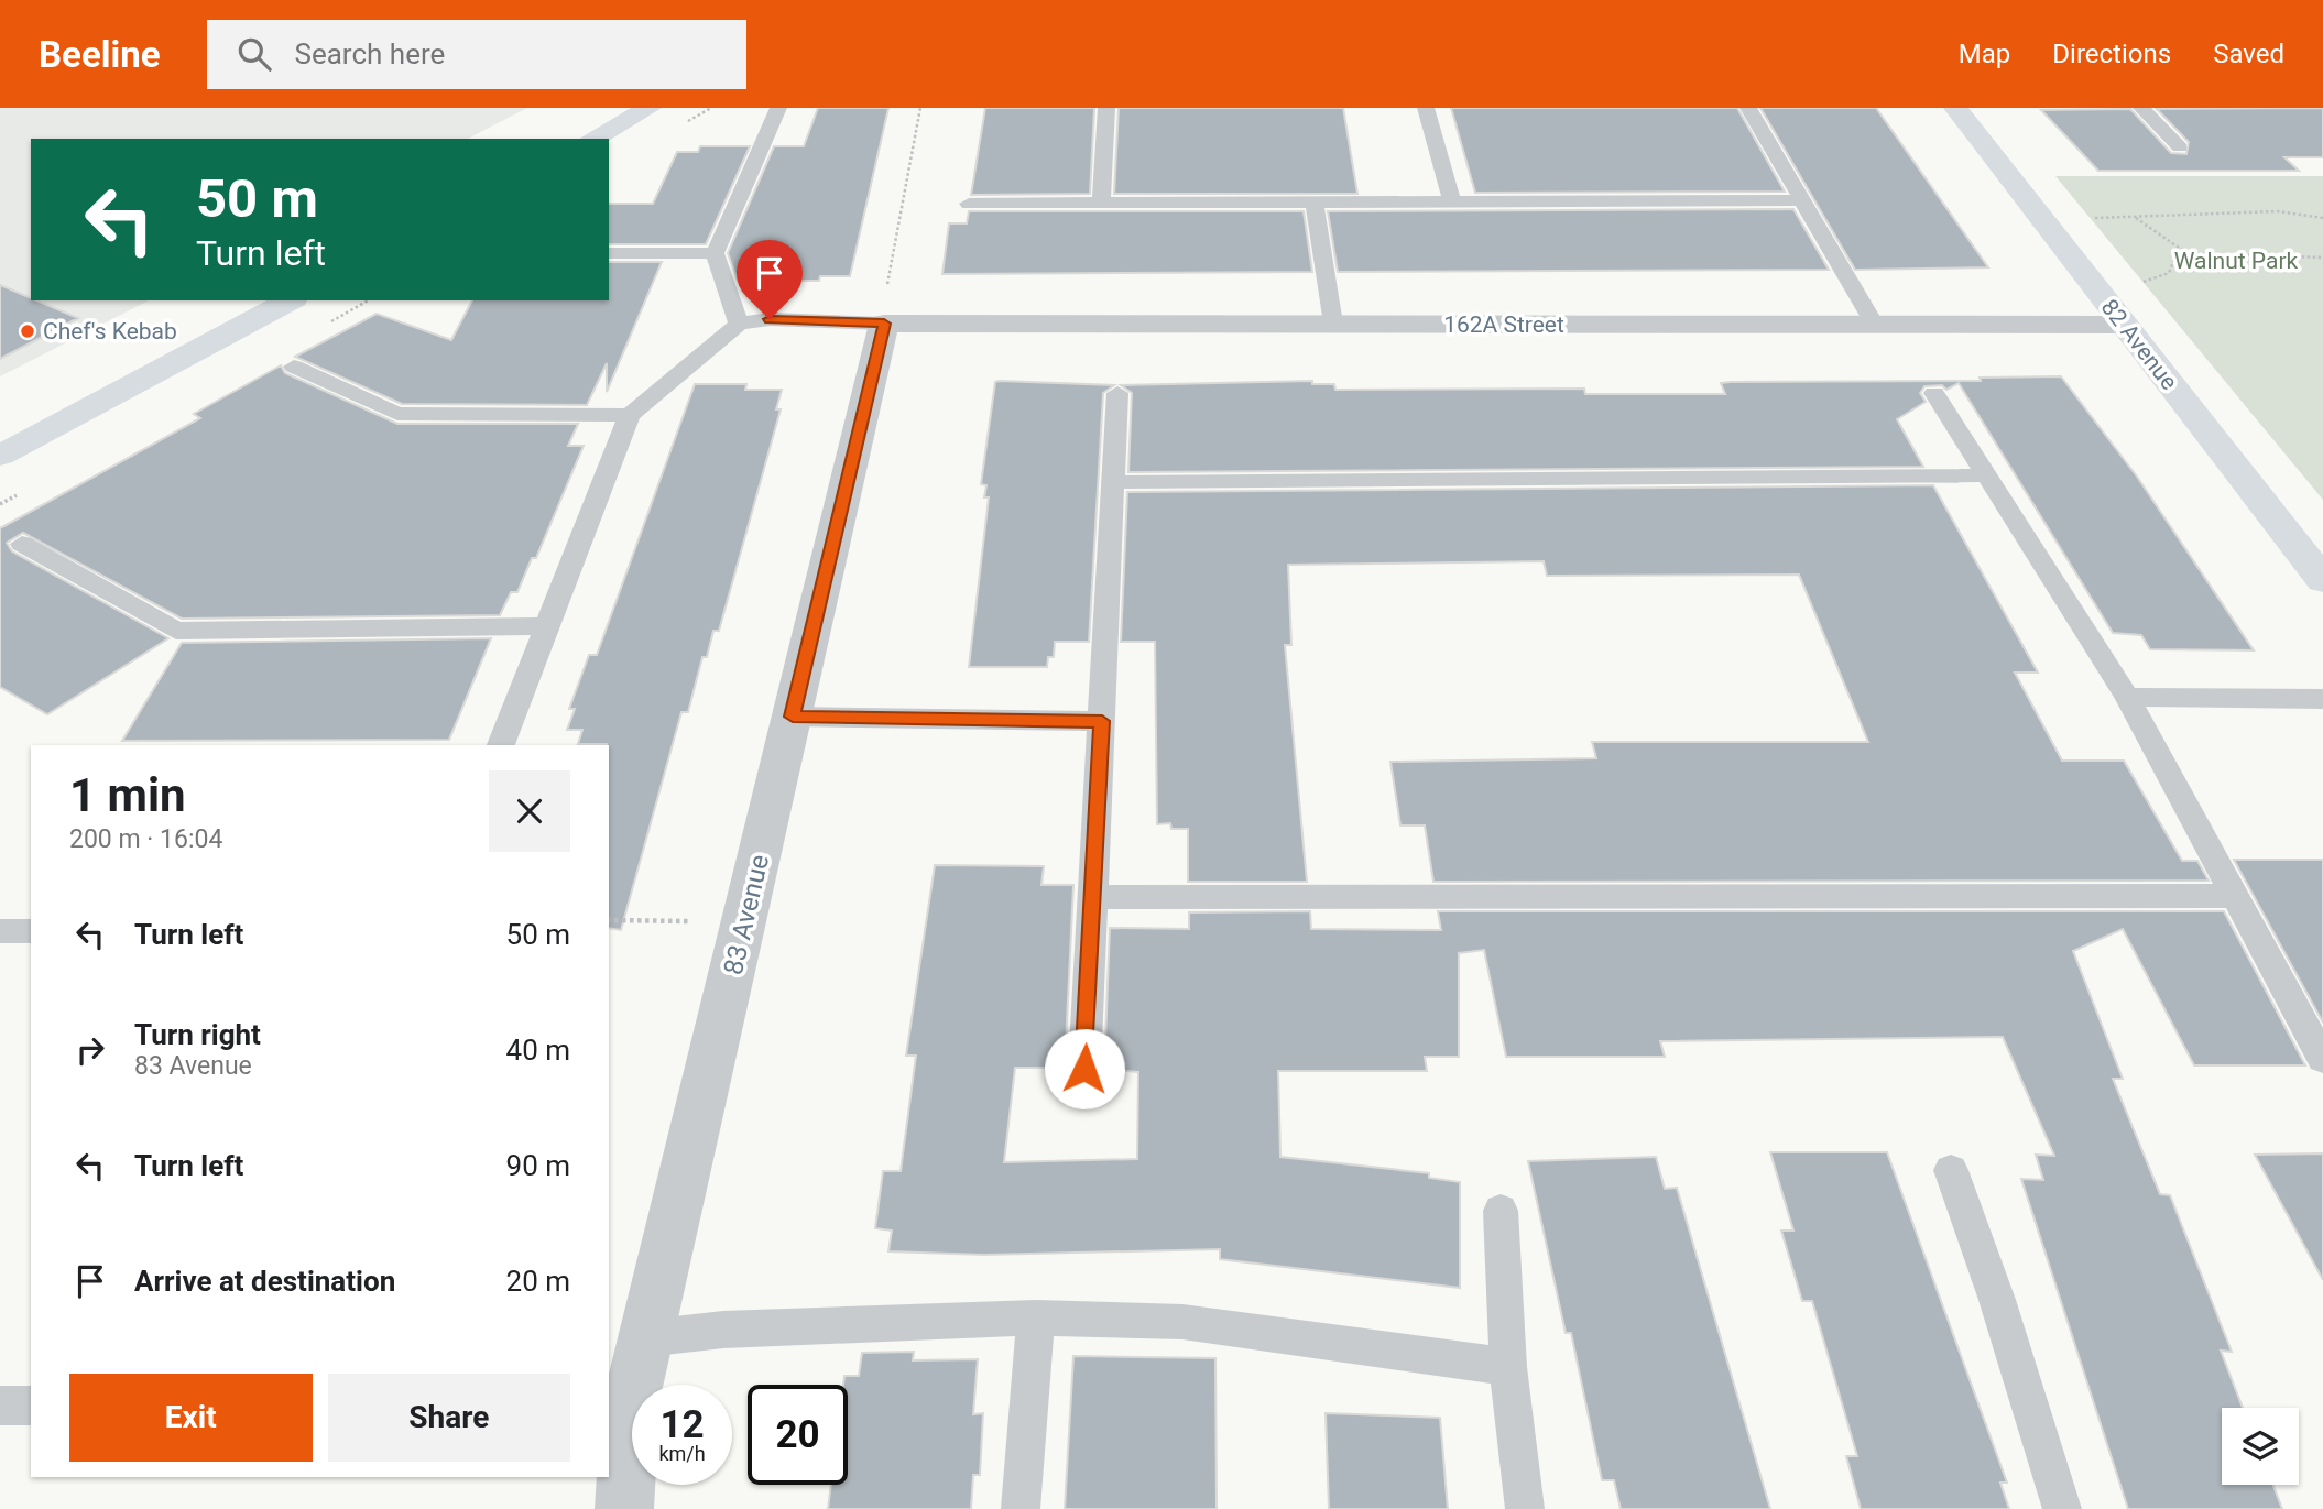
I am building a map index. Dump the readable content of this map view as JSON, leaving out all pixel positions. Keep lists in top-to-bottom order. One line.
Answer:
{"streets":{"street":["162A Street","82 Avenue","83 Avenue"]},"crossings":[["162A Street","82 Avenue"],["162A Street","83 Avenue"]],"parks":["Walnut Park"],"places":["Chef's Kebab"],"page":{"header":"Beeline","search":"Search here","nav":["Map","Directions","Saved"],"turn":["50 m","Turn left"],"heading":["1 min","200 m · 16:04"],"list":[{"name":"Turn left","value":"50 m"},{"name":"Turn right","note":"83 Avenue","value":"40 m"},{"name":"Turn left","value":"90 m"},{"name":"Arrive at destination","value":"20 m"}],"buttons":["Exit","Share"],"speed":"12 km/h","limit":"20"}}
